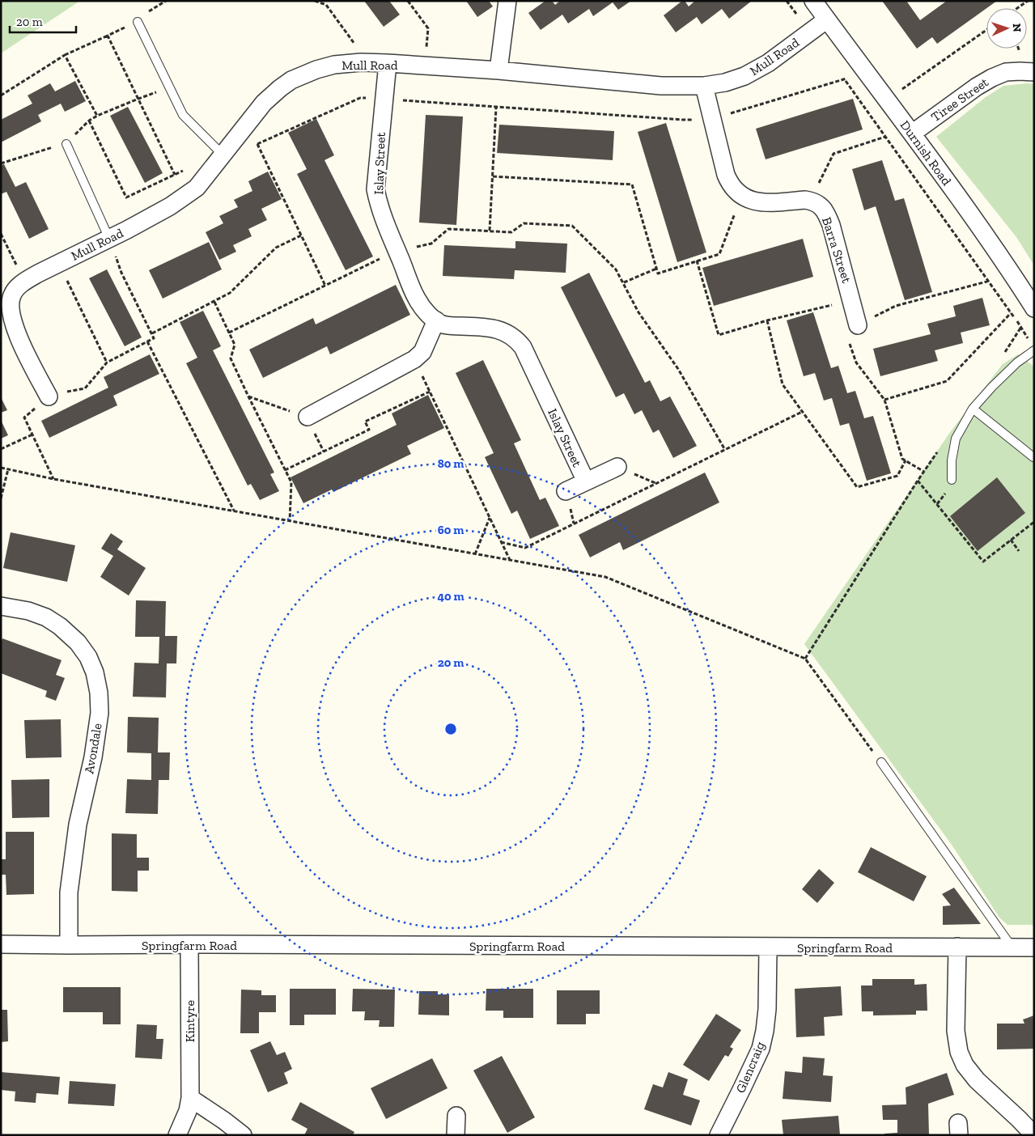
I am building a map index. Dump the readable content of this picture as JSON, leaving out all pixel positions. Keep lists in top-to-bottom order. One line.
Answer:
{"streets":{"street":["Mull Road","Tiree Street","Durnish Road","Islay Street","Barra Street","Avondale","Springfarm Road","Kintyre","Glencraig"]},"crossings":[["Mull Road","Durnish Road"],["Mull Road","Islay Street"],["Tiree Street","Durnish Road"],["Avondale","Springfarm Road"],["Springfarm Road","Kintyre"],["Springfarm Road","Glencraig"]],"scale_bar":"20 m","north":"right","rings":["80 m","60 m","40 m","20 m"]}
